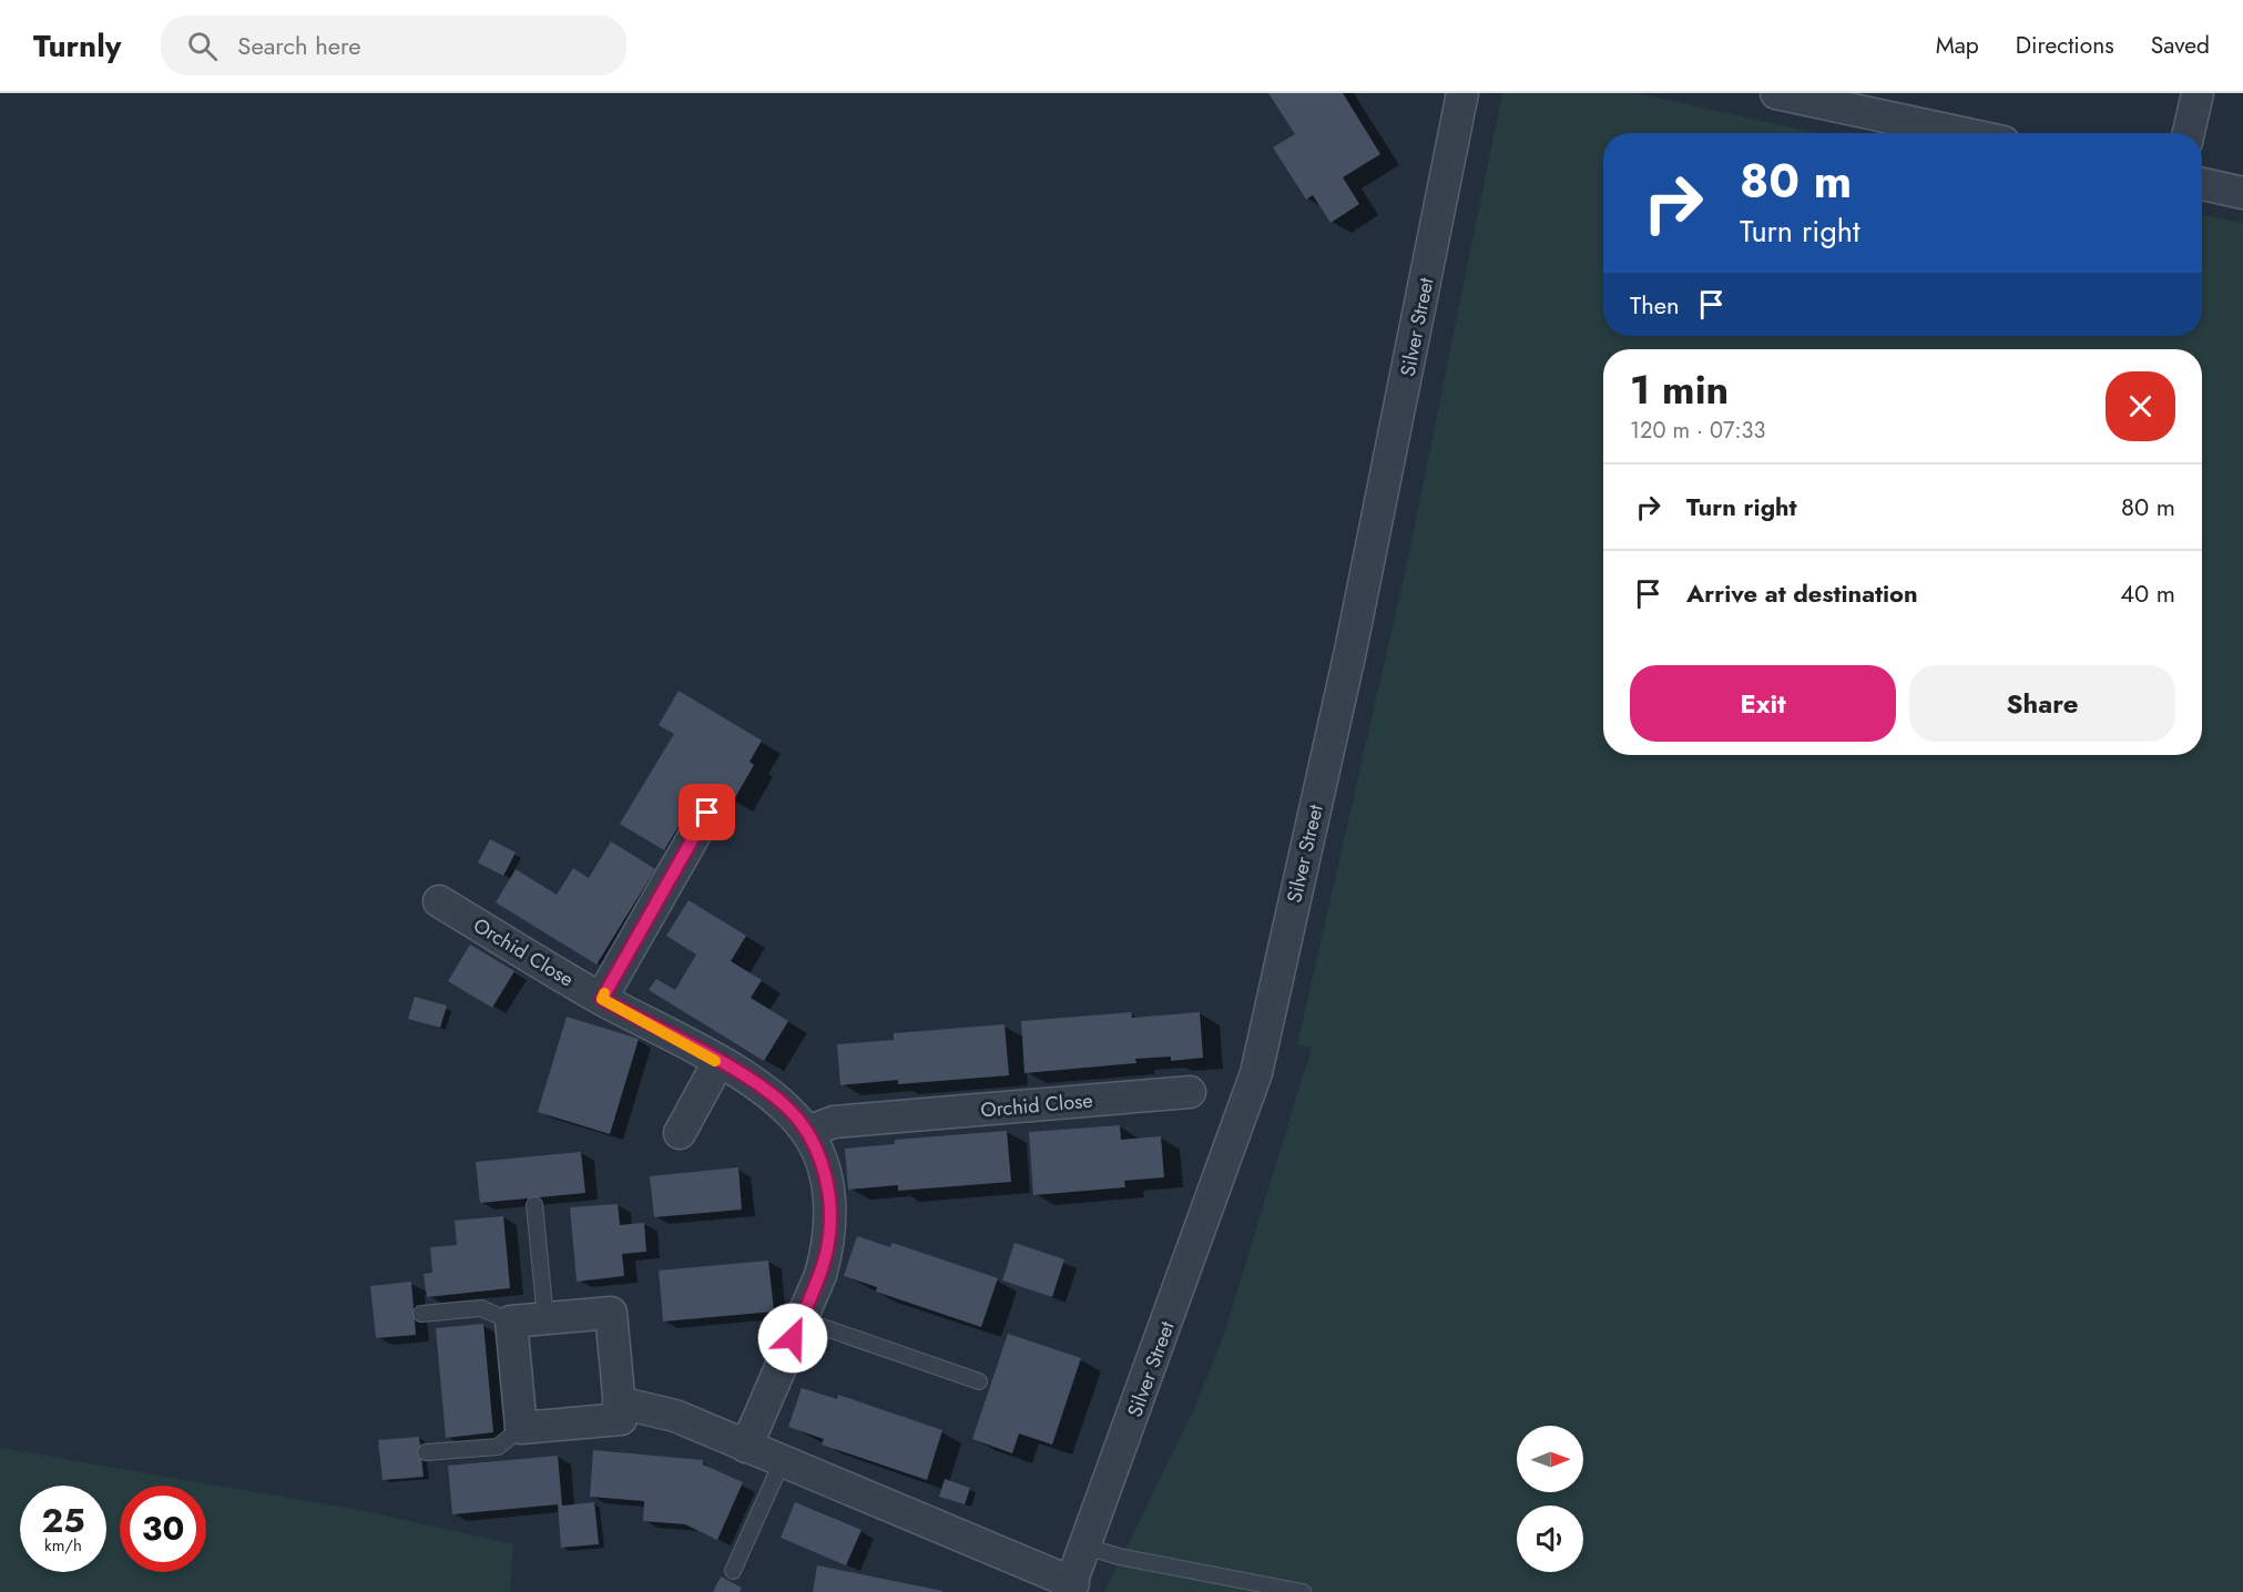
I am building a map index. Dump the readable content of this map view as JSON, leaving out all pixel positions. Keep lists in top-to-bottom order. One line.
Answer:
{"streets":{"street":["Silver Street","Orchid Close"]},"north":"right","page":{"header":"Turnly","search":"Search here","nav":["Map","Directions","Saved"],"turn":["80 m","Turn right"],"then":"Then","heading":["1 min","120 m · 07:33"],"list":[{"name":"Turn right","value":"80 m"},{"name":"Arrive at destination","value":"40 m"}],"buttons":["Exit","Share"],"speed":"25 km/h","limit":"30"}}
